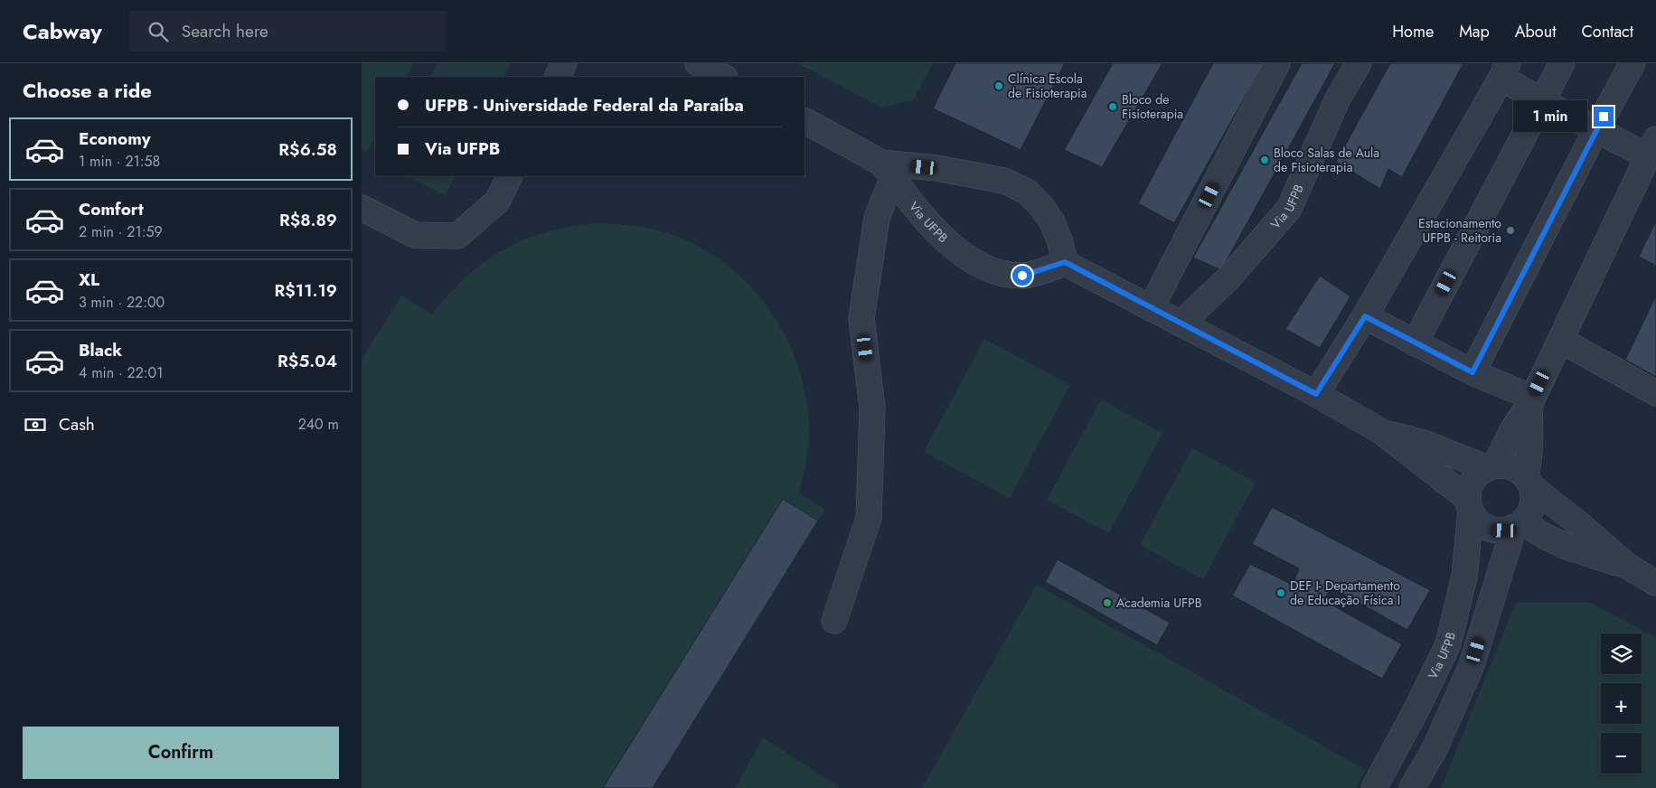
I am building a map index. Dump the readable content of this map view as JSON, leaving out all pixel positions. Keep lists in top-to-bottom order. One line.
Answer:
{"streets":{"lane":["Via UFPB"]},"places":["Clínica Escola de Fisioterapia","Bloco de Fisioterapia","Bloco Salas de Aula de Fisioterapia","Estacionamento UFPB - Reitoria","DEF I- Departamento de Educação Física I","Academia UFPB"],"page":{"header":"Cabway","search":"Search here","nav":["Home","Map","About","Contact"],"heading":"Choose a ride","banner":["UFPB - Universidade Federal da Paraíba","Via UFPB"],"bubble":"1 min","list":[{"name":"Economy","note":"1 min · 21:58","value":"R$6.58"},{"name":"Comfort","note":"2 min · 21:59","value":"R$8.89"},{"name":"XL","note":"3 min · 22:00","value":"R$11.19"},{"name":"Black","note":"4 min · 22:01","value":"R$5.04"}],"pay":["Cash","240 m"],"map_buttons":["+","−"],"buttons":"Confirm"}}
